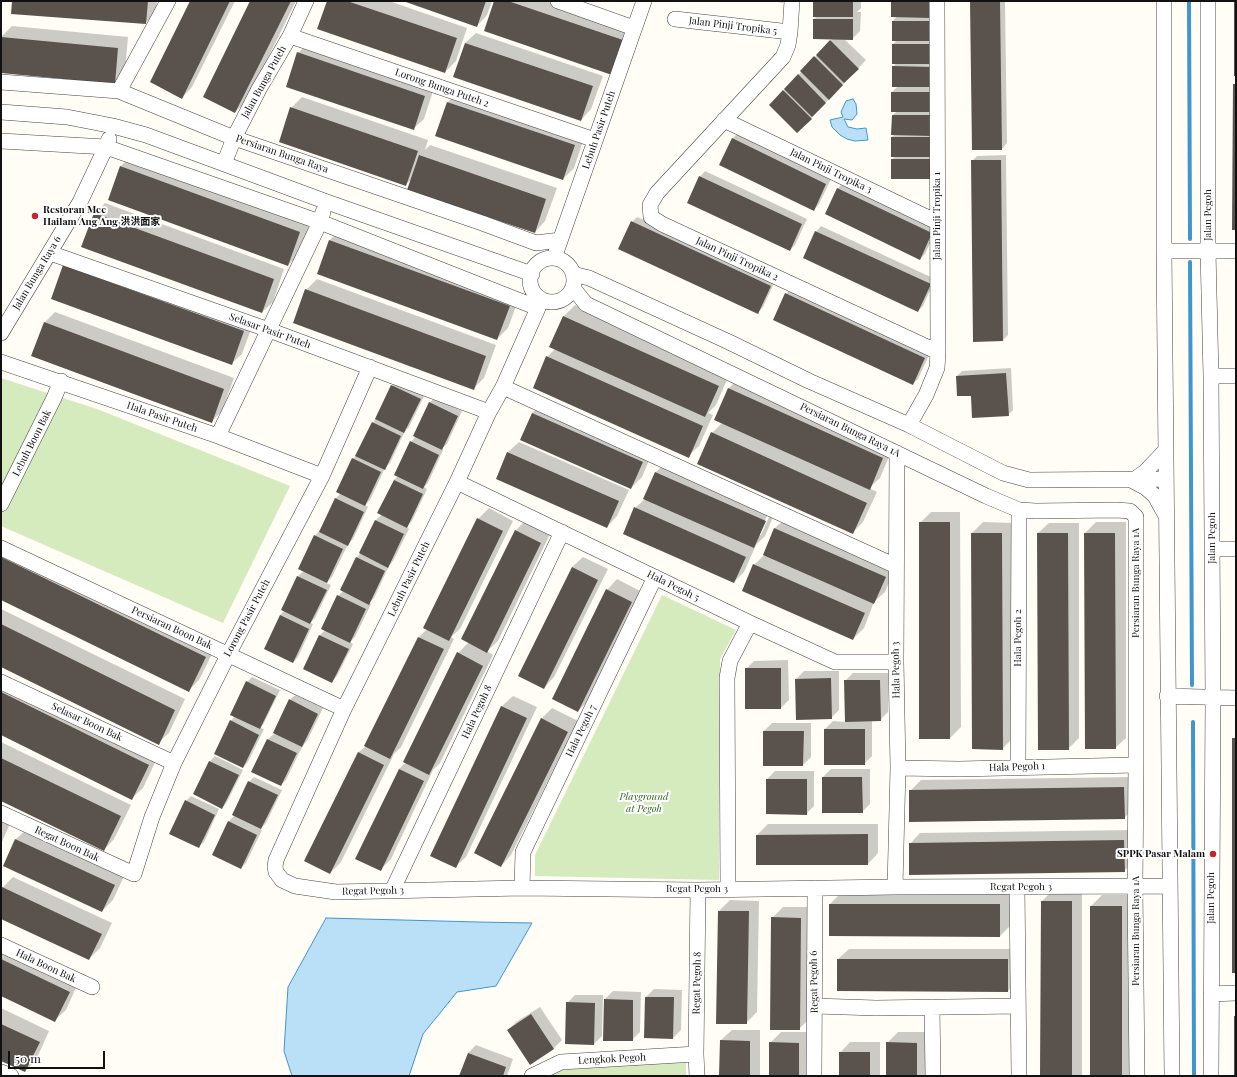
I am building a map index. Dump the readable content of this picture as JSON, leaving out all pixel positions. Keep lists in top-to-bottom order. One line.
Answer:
{"streets":{"street":["Jalan Pinji Tropika 5","Jalan Bunga Puteh","Lorong Bunga Puteh 2","Lebuh Pasir Puteh","Persiaran Bunga Raya","Jalan Pinji Tropika 3","Jalan Pegoh","Jalan Pinji Tropika 1","Jalan Pinji Tropika 2","Jalan Bunga Raya 6","Selasar Pasir Puteh","Hala Pasir Puteh","Persiaran Bunga Raya 1A","Lebuh Boon Bak","Hala Pegoh 5","Lorong Pasir Puteh","Persiaran Boon Bak","Hala Pegoh 2","Hala Pegoh 3","Hala Pegoh 8","Selasar Boon Bak","Hala Pegoh 7","Hala Pegoh 1","Regat Boon Bak","Regat Pegoh 3","Hala Boon Bak","Regat Pegoh 6","Regat Pegoh 8","Lengkok Pegoh"]},"crossings":[["Jalan Bunga Puteh","Lorong Bunga Puteh 2"],["Jalan Bunga Puteh","Persiaran Bunga Raya"],["Lorong Bunga Puteh 2","Lebuh Pasir Puteh"],["Lebuh Pasir Puteh","Persiaran Bunga Raya"],["Lebuh Pasir Puteh","Selasar Pasir Puteh"],["Lebuh Pasir Puteh","Persiaran Bunga Raya 1A"],["Lebuh Pasir Puteh","Hala Pegoh 5"],["Lebuh Pasir Puteh","Persiaran Boon Bak"],["Lebuh Pasir Puteh","Regat Pegoh 3"],["Jalan Pinji Tropika 3","Jalan Pinji Tropika 1"],["Jalan Pinji Tropika 3","Jalan Pinji Tropika 2"],["Jalan Pinji Tropika 1","Jalan Pinji Tropika 2"],["Jalan Bunga Raya 6","Selasar Pasir Puteh"],["Selasar Pasir Puteh","Lorong Pasir Puteh"],["Hala Pasir Puteh","Lebuh Boon Bak"],["Hala Pasir Puteh","Lorong Pasir Puteh"],["Persiaran Bunga Raya 1A","Hala Pegoh 2"],["Persiaran Bunga Raya 1A","Hala Pegoh 3"],["Persiaran Bunga Raya 1A","Hala Pegoh 1"],["Persiaran Bunga Raya 1A","Regat Pegoh 3"],["Hala Pegoh 5","Hala Pegoh 3"],["Hala Pegoh 5","Hala Pegoh 8"],["Hala Pegoh 5","Hala Pegoh 7"],["Lorong Pasir Puteh","Persiaran Boon Bak"],["Lorong Pasir Puteh","Selasar Boon Bak"],["Lorong Pasir Puteh","Regat Boon Bak"],["Hala Pegoh 2","Hala Pegoh 1"],["Hala Pegoh 3","Hala Pegoh 1"],["Hala Pegoh 3","Regat Pegoh 3"],["Hala Pegoh 8","Regat Pegoh 3"],["Hala Pegoh 7","Regat Pegoh 3"],["Regat Pegoh 3","Regat Pegoh 6"],["Regat Pegoh 3","Regat Pegoh 8"],["Regat Pegoh 8","Lengkok Pegoh"]],"parks":["Playground at Pegoh"],"places":["Restoran Mee Hailam Ang Ang 洪洪面家","SPPK Pasar Malam"],"scale_bar":"50 m"}
